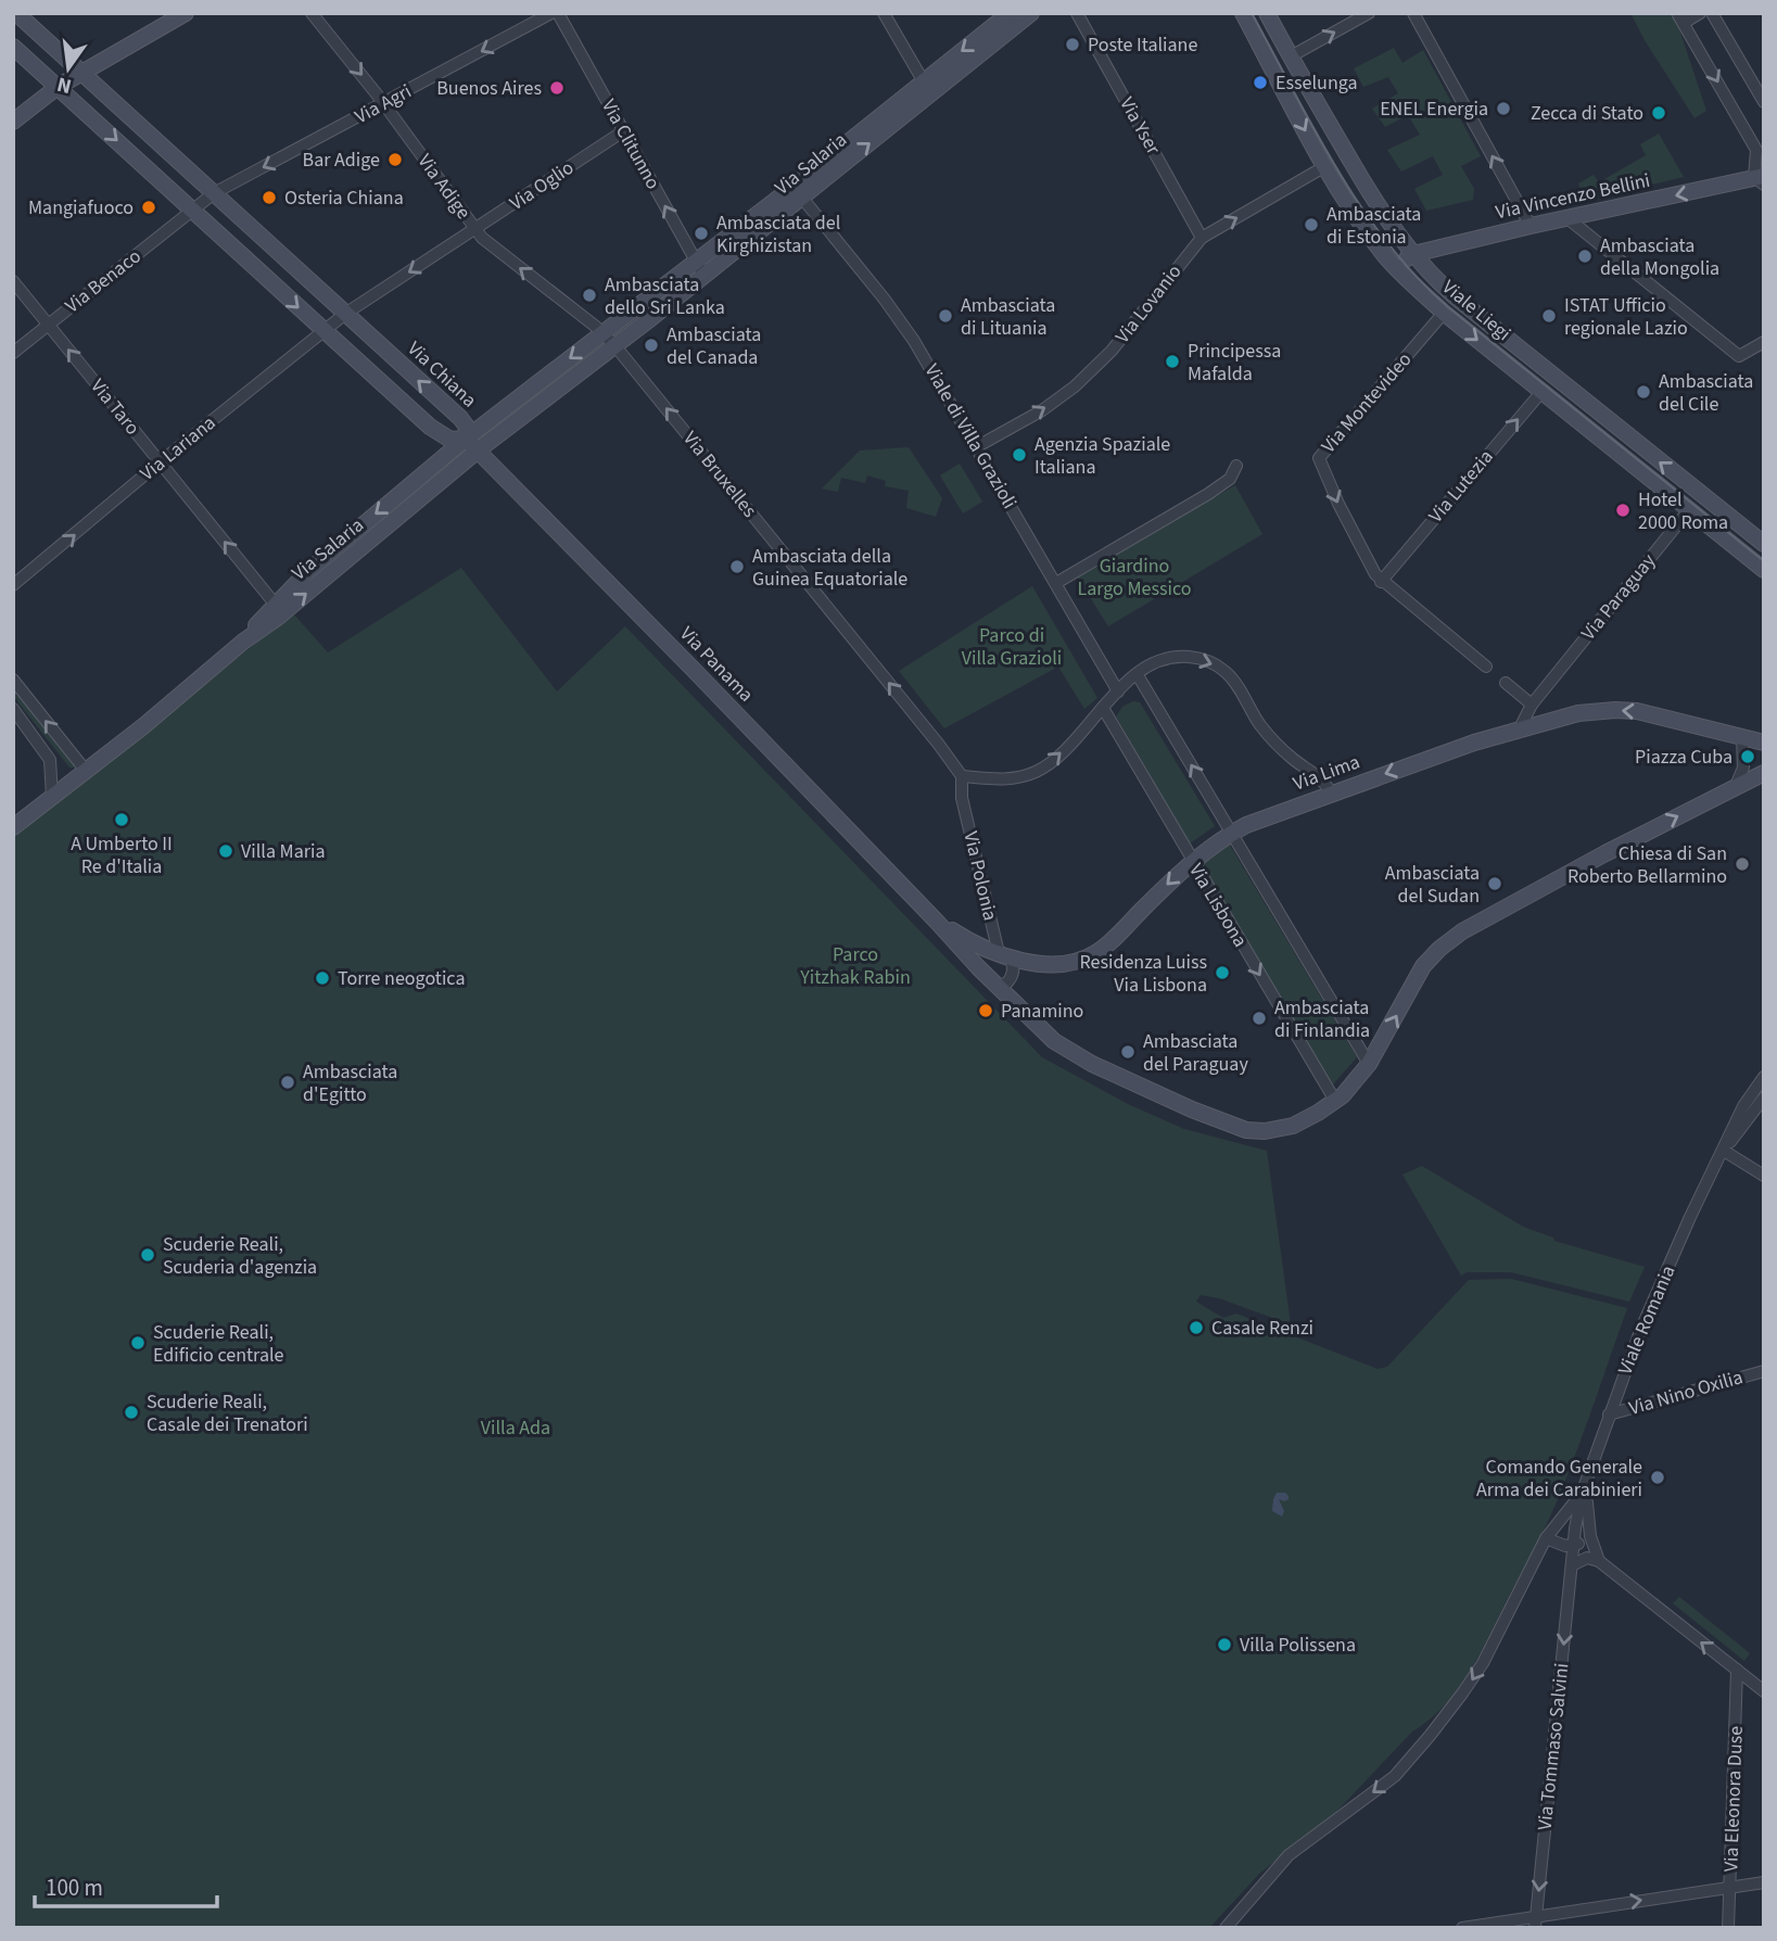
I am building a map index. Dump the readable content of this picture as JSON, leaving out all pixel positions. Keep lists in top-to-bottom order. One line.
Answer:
{"streets":{"street":["Via Agri","Via Yser","Via Clitunno","Via Salaria","Via Oglio","Via Adige","Via Vincenzo Bellini","Via Benaco","Via Lovanio","Viale Liegi","Via Chiana","Via Montevideo","Via Taro","Viale di Villa Grazioli","Via Lariana","Via Bruxelles","Via Lutezia","Via Paraguay","Via Panama","Via Lima","Via Polonia","Via Lisbona","Viale Romania","Via Nino Oxilia","Via Tommaso Salvini","Via Eleonora Duse"]},"crossings":[["Via Agri","Via Adige"],["Via Agri","Via Chiana"],["Via Yser","Via Lovanio"],["Via Clitunno","Via Salaria"],["Via Clitunno","Via Oglio"],["Via Salaria","Via Adige"],["Via Salaria","Via Chiana"],["Via Salaria","Via Taro"],["Via Salaria","Viale di Villa Grazioli"],["Via Salaria","Via Bruxelles"],["Via Salaria","Via Panama"],["Via Oglio","Via Adige"],["Via Oglio","Via Chiana"],["Via Oglio","Via Lariana"],["Via Vincenzo Bellini","Viale Liegi"],["Via Benaco","Via Chiana"],["Via Benaco","Via Taro"],["Via Lovanio","Viale Liegi"],["Via Lovanio","Viale di Villa Grazioli"],["Viale Liegi","Via Montevideo"],["Viale Liegi","Via Lutezia"],["Viale Liegi","Via Paraguay"],["Via Chiana","Via Lariana"],["Via Chiana","Via Panama"],["Via Montevideo","Via Lutezia"],["Via Taro","Via Lariana"],["Via Bruxelles","Via Polonia"],["Via Paraguay","Via Lima"],["Via Panama","Via Lima"],["Via Lima","Via Polonia"],["Via Lima","Via Lisbona"],["Viale Romania","Via Nino Oxilia"],["Viale Romania","Via Tommaso Salvini"]],"one_way":["Via Agri","Via Clitunno","Via Oglio","Via Vincenzo Bellini","Via Lovanio","Via Montevideo","Via Taro","Via Lariana","Via Bruxelles","Via Lutezia","Via Lima","Via Tommaso Salvini"],"parks":["Giardino Largo Messico","Parco di Villa Grazioli","Parco Yitzhak Rabin","Villa Ada"],"places":["Poste Italiane","Esselunga","Buenos Aires","ENEL Energia","Zecca di Stato","Bar Adige","Osteria Chiana","Mangiafuoco","Ambasciata di Estonia","Ambasciata del Kirghizistan","Ambasciata della Mongolia","Ambasciata dello Sri Lanka","Ambasciata di Lituania","ISTAT Ufficio regionale Lazio","Ambasciata del Canada","Principessa Mafalda","Ambasciata del Cile","Agenzia Spaziale Italiana","Hotel 2000 Roma","Ambasciata della Guinea Equatoriale","Piazza Cuba","A Umberto II Re d'Italia","Villa Maria","Chiesa di San Roberto Bellarmino","Ambasciata del Sudan","Residenza Luiss Via Lisbona","Torre neogotica","Panamino","Ambasciata di Finlandia","Ambasciata del Paraguay","Ambasciata d'Egitto","Scuderie Reali, Scuderia d'agenzia","Casale Renzi","Scuderie Reali, Edificio centrale","Scuderie Reali, Casale dei Trenatori","Comando Generale Arma dei Carabinieri","Villa Polissena"],"scale_bar":"100 m","north":"bottom"}
